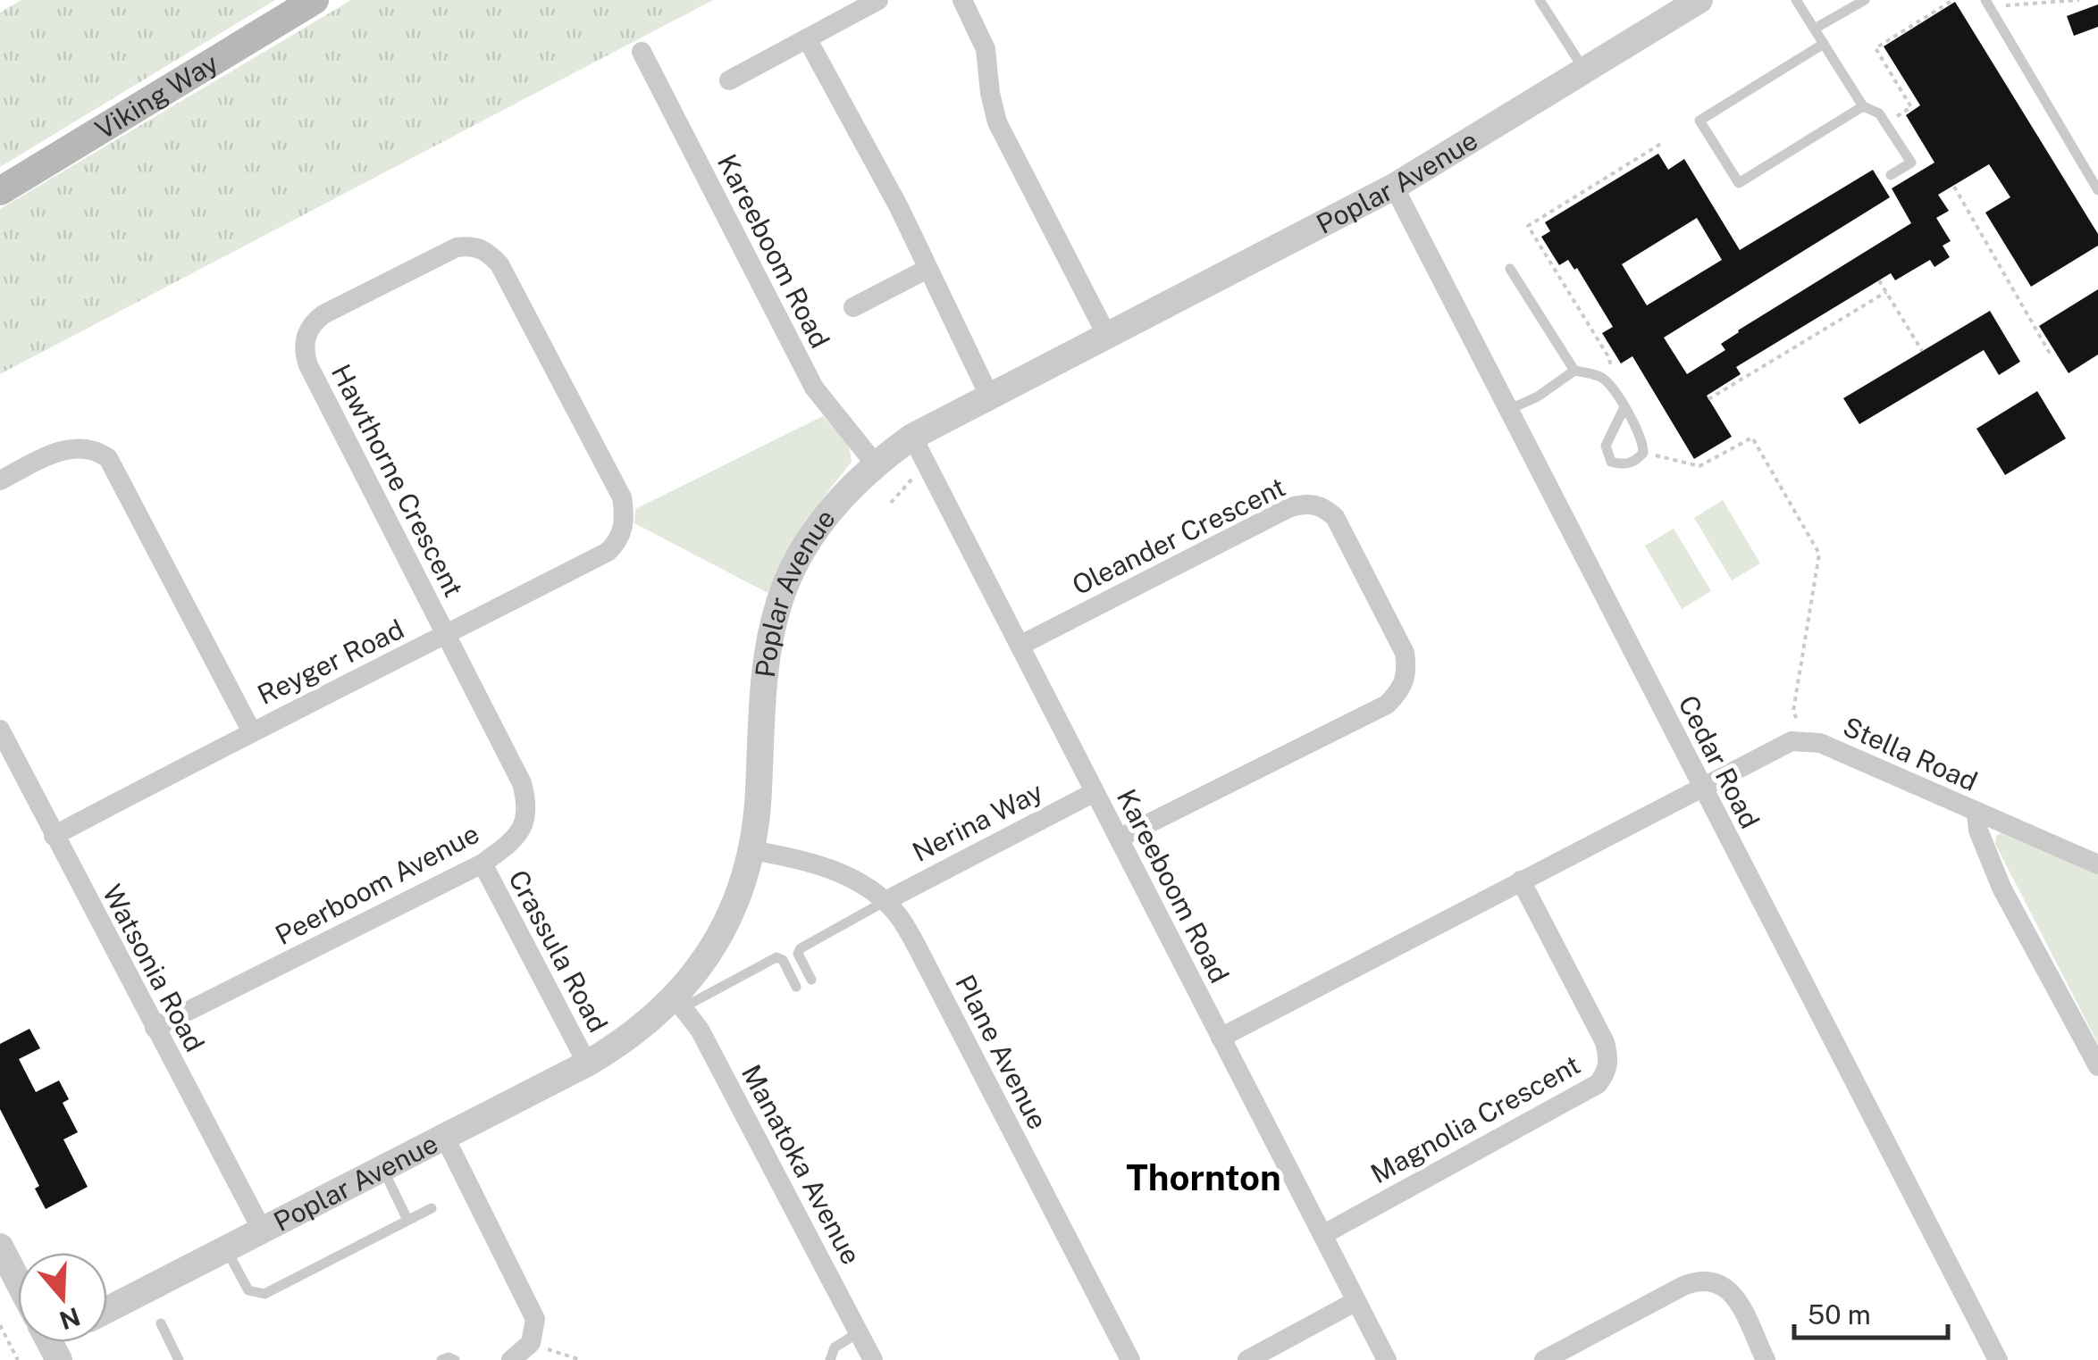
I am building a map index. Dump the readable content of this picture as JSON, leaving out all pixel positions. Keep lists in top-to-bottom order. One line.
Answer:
{"streets":{"main road":["Viking Way"],"street":["Poplar Avenue","Kareeboom Road","Hawthorne Crescent","Oleander Crescent","Reyger Road","Stella Road","Cedar Road","Nerina Way","Peerboom Avenue","Crassula Road","Watsonia Road","Plane Avenue","Magnolia Crescent","Manatoka Avenue"]},"crossings":[["Poplar Avenue","Kareeboom Road"],["Poplar Avenue","Cedar Road"],["Poplar Avenue","Crassula Road"],["Poplar Avenue","Watsonia Road"],["Poplar Avenue","Plane Avenue"],["Poplar Avenue","Manatoka Avenue"],["Kareeboom Road","Oleander Crescent"],["Kareeboom Road","Nerina Way"],["Kareeboom Road","Magnolia Crescent"],["Hawthorne Crescent","Reyger Road"],["Hawthorne Crescent","Peerboom Avenue"],["Reyger Road","Peerboom Avenue"],["Reyger Road","Watsonia Road"],["Stella Road","Cedar Road"],["Nerina Way","Plane Avenue"],["Peerboom Avenue","Crassula Road"],["Peerboom Avenue","Watsonia Road"]],"districts":["Thornton"],"scale_bar":"50 m","north":"bottom"}
